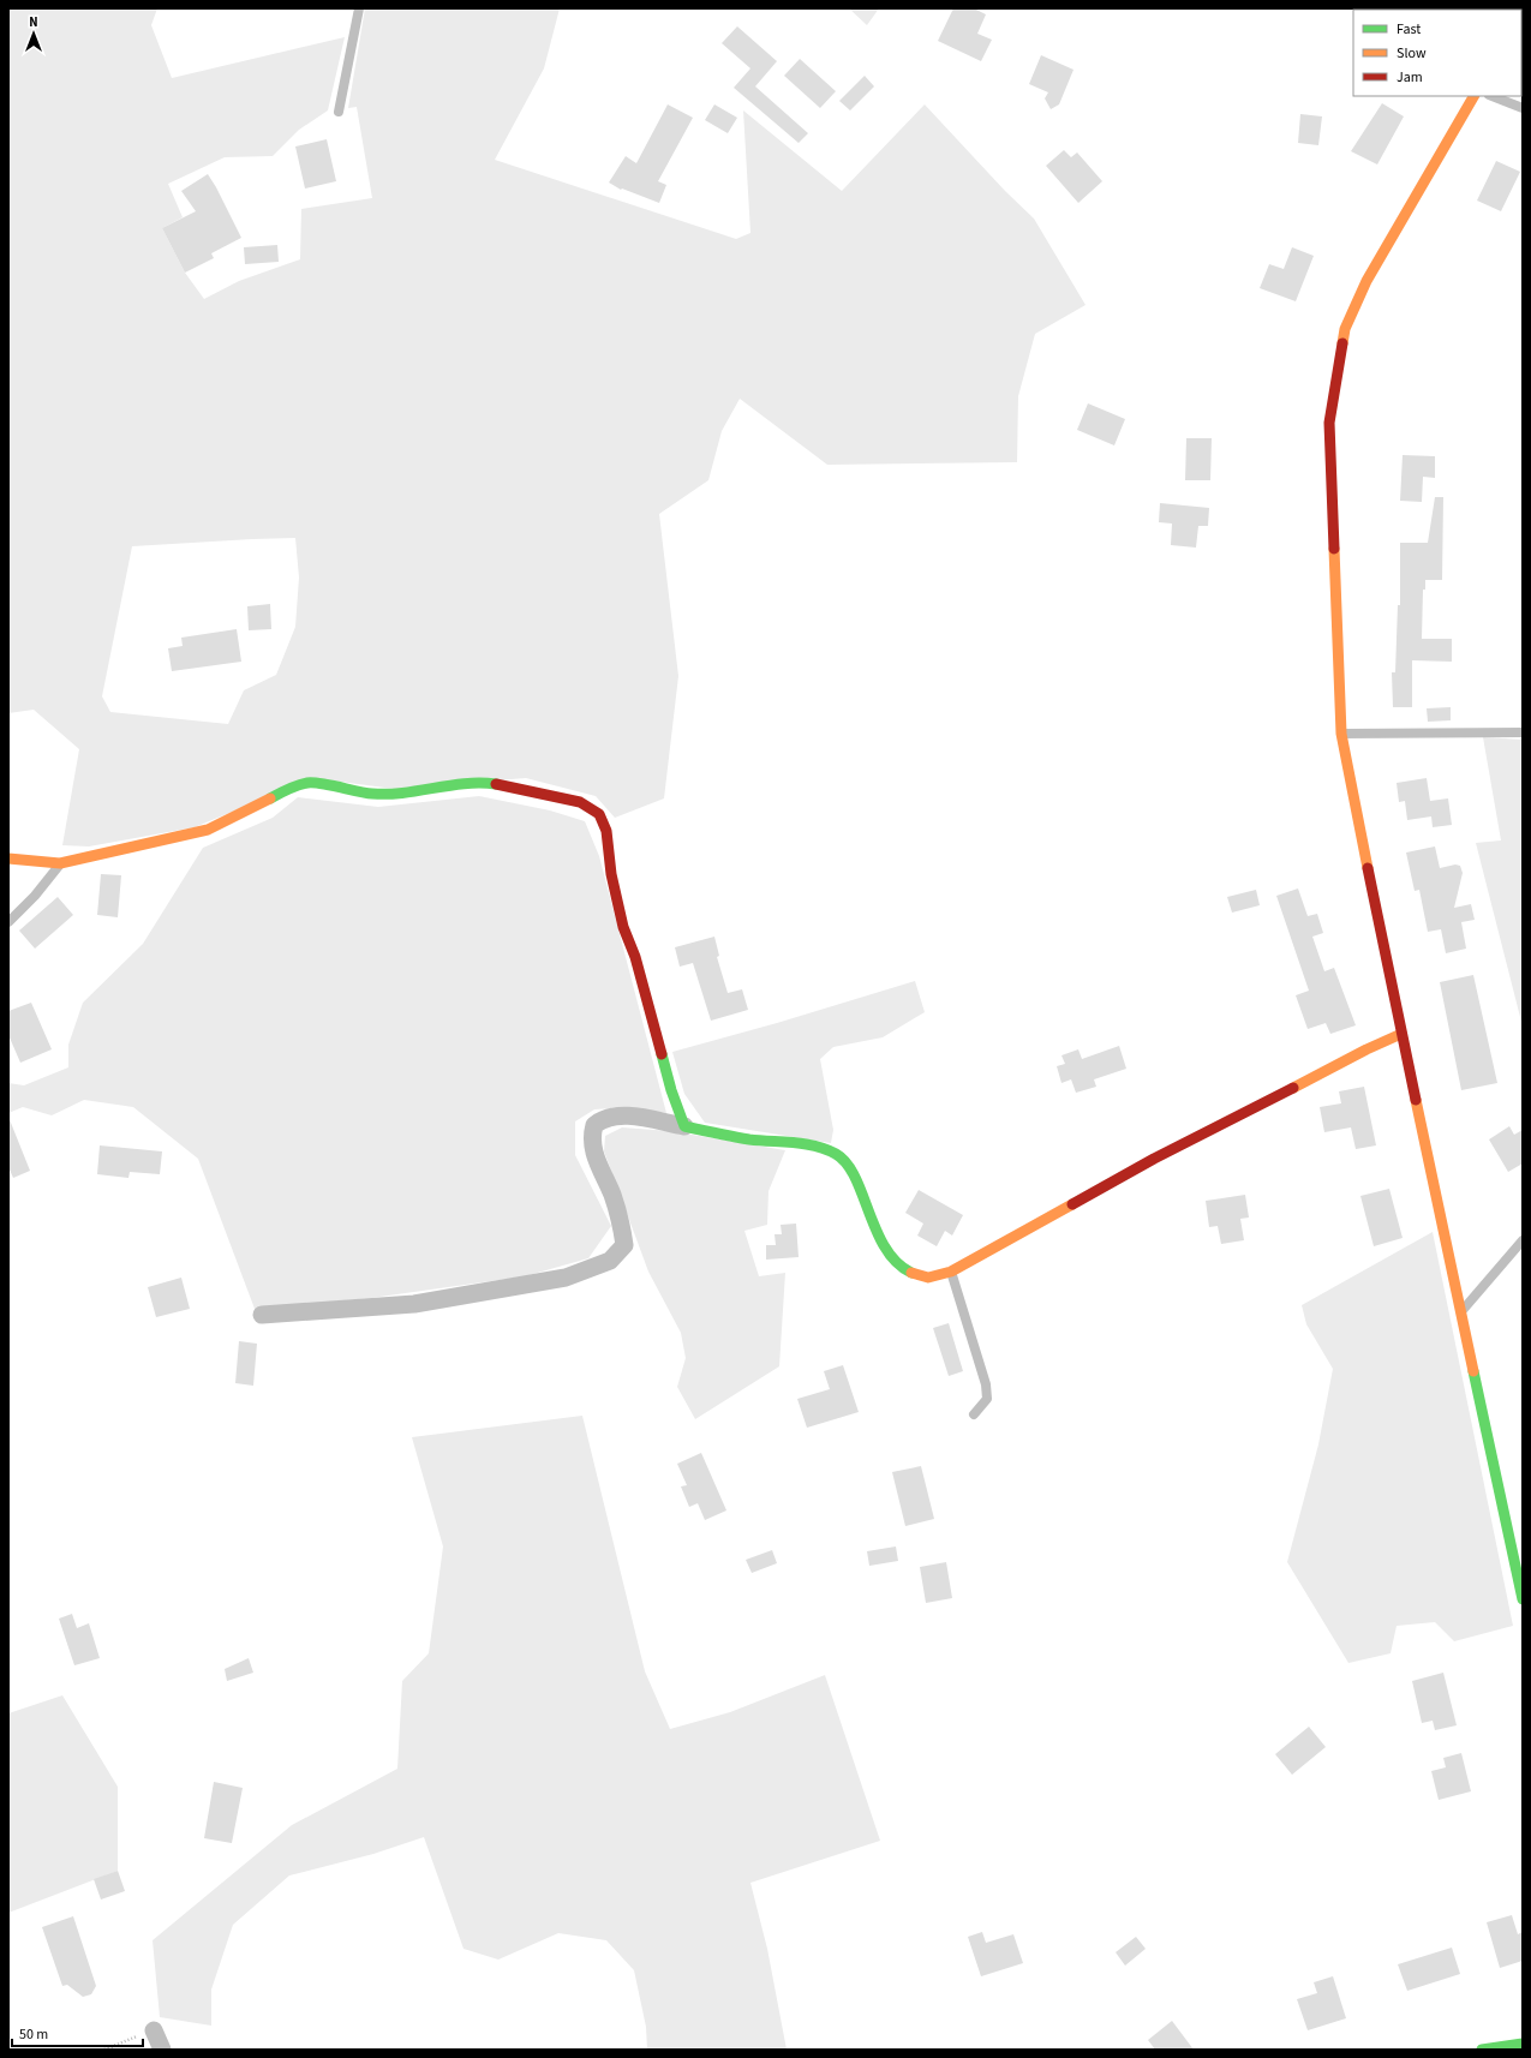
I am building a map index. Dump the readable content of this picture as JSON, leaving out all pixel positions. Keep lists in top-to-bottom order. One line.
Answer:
{"legend":["Fast","Slow","Jam"],"scale_bar":"50 m","north":"top"}
